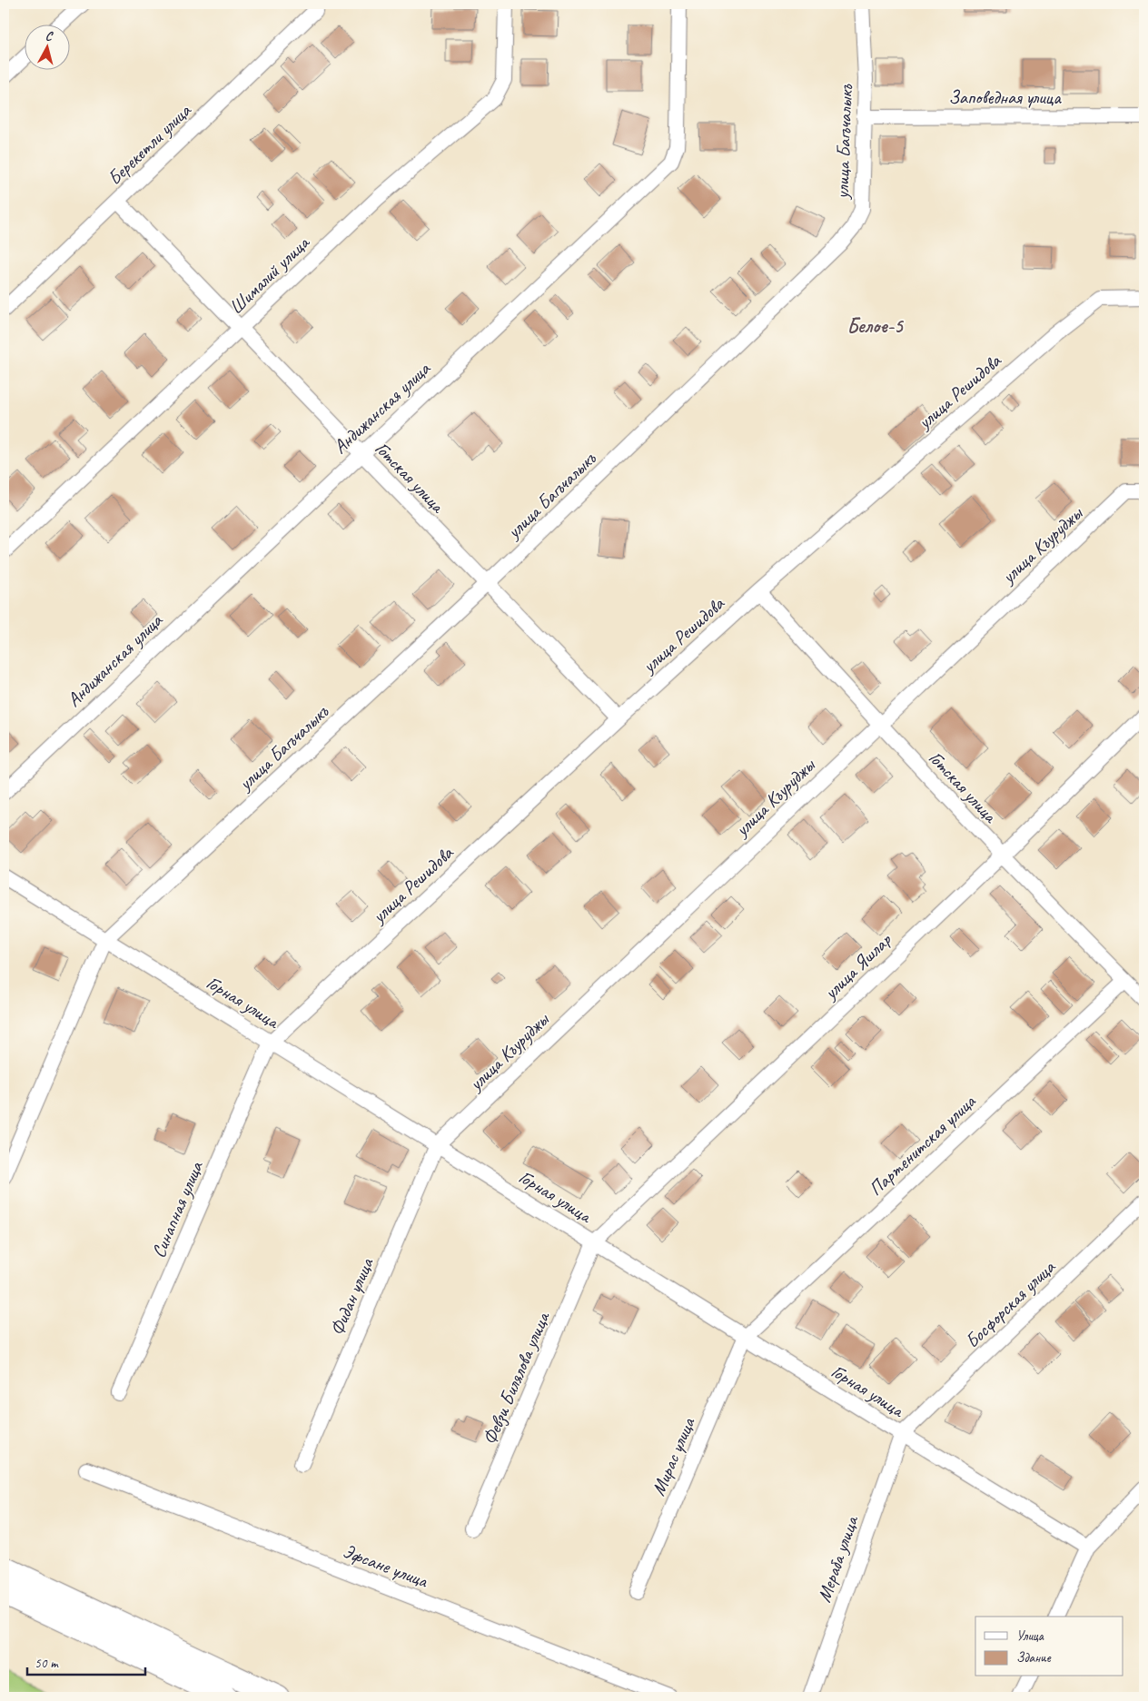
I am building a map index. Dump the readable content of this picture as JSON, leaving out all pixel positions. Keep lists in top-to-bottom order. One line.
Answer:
{"streets":{"street":["Заповедная улица","улица Багъчалыкъ","Берекетли улица","Шималий улица","улица Решидова","Андижанская улица","Готская улица","улица Къуруджы","улица Яшлар","Горная улица","Партенитская улица","Синапная улица","Фидан улица","Босфорская улица","Февзи Билялова улица","Мирас улица","Мераба улица","Эфсане улица"]},"crossings":[["Заповедная улица","улица Багъчалыкъ"],["улица Багъчалыкъ","Готская улица"],["улица Багъчалыкъ","Горная улица"],["Берекетли улица","Готская улица"],["Шималий улица","Готская улица"],["улица Решидова","Готская улица"],["улица Решидова","Горная улица"],["улица Решидова","Синапная улица"],["Андижанская улица","Готская улица"],["Готская улица","улица Къуруджы"],["Готская улица","улица Яшлар"],["Готская улица","Партенитская улица"],["улица Къуруджы","Горная улица"],["улица Къуруджы","Фидан улица"],["улица Яшлар","Горная улица"],["улица Яшлар","Февзи Билялова улица"],["Горная улица","Партенитская улица"],["Горная улица","Синапная улица"],["Горная улица","Фидан улица"],["Горная улица","Босфорская улица"],["Горная улица","Февзи Билялова улица"],["Горная улица","Мирас улица"],["Горная улица","Мераба улица"],["Партенитская улица","Мирас улица"],["Босфорская улица","Мераба улица"]],"districts":["Белое-5"],"legend":["Улица","Здание"],"scale_bar":"50 m","north":"top"}
